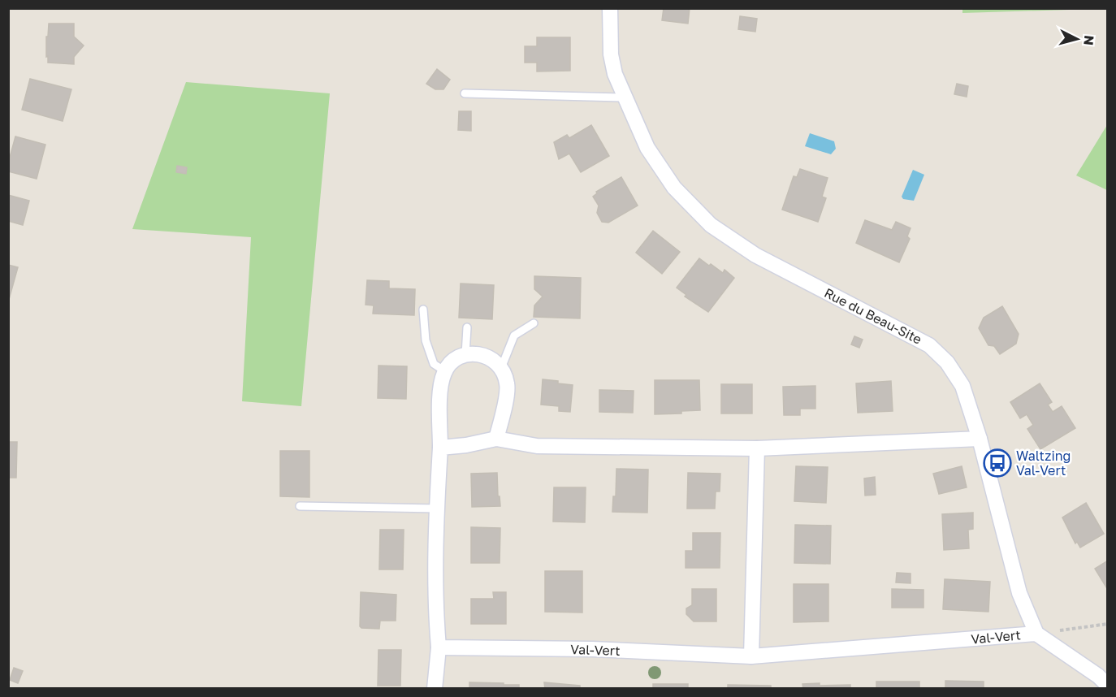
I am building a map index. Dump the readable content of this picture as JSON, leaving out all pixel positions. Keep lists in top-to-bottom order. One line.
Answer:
{"streets":{"street":["Rue du Beau-Site","Val-Vert"]},"crossings":[["Rue du Beau-Site","Val-Vert"]],"places":{"bus stop":["Waltzing Val-Vert"]},"north":"right"}
